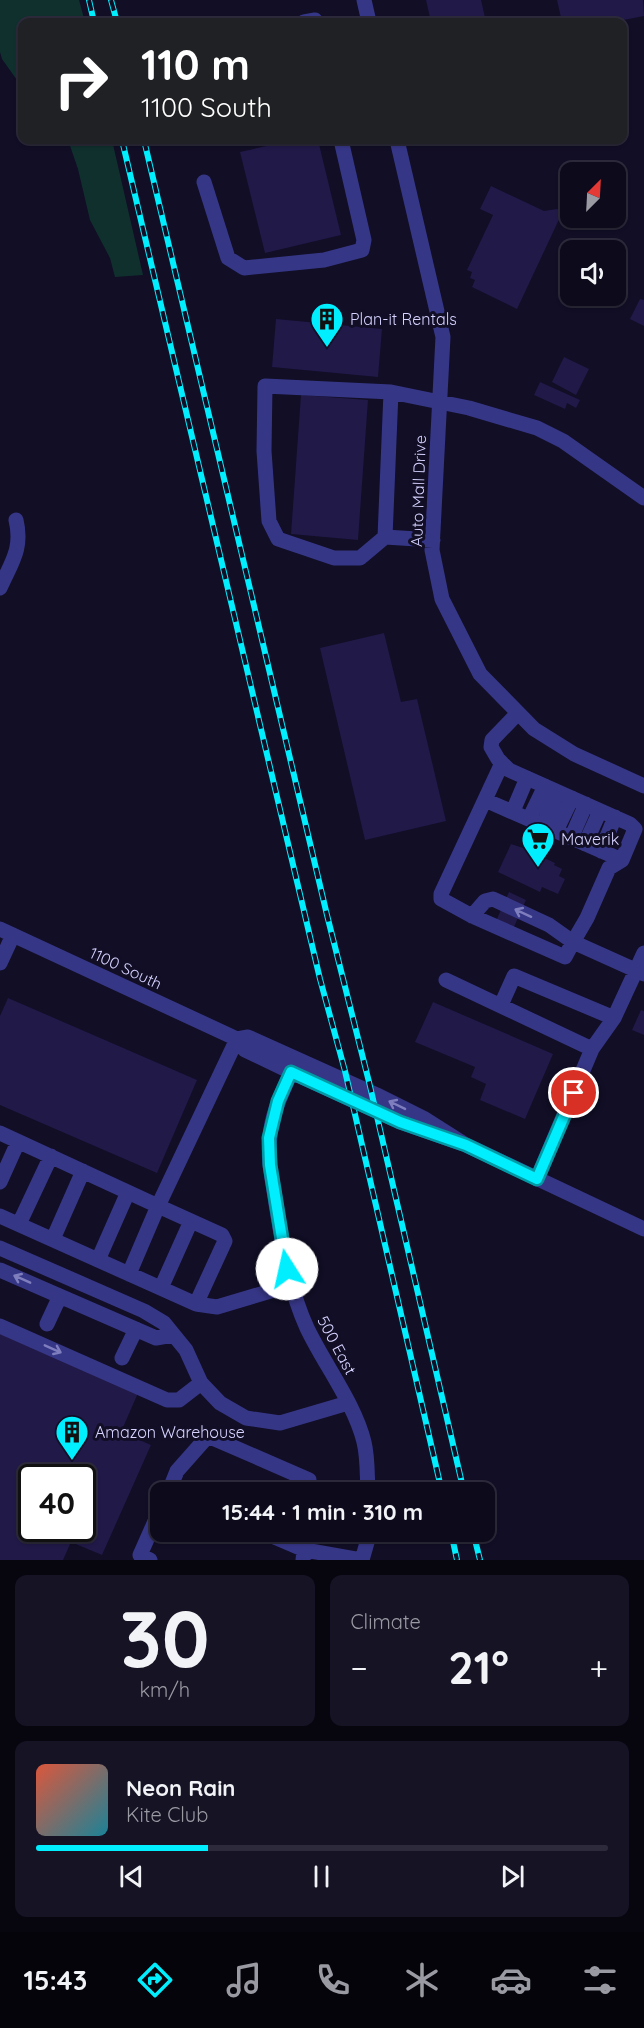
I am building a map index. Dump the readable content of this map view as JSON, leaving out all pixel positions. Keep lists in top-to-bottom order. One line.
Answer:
{"streets":{"street":["Auto Mall Drive","1100 South","500 East"]},"crossings":[["1100 South","500 East"]],"places":{"building":["Plan-it Rentals","Amazon Warehouse"],"supermarket":["Maverik"]},"north":"top right","page":{"turn":["110 m","1100 South"],"limit":"40","trip":"15:44 · 1 min · 310 m","tile":[["30","km/h"],"Climate"],"heat":["−","21°","+"],"song":["Neon Rain","Kite Club"],"tabs":"15:43"}}
